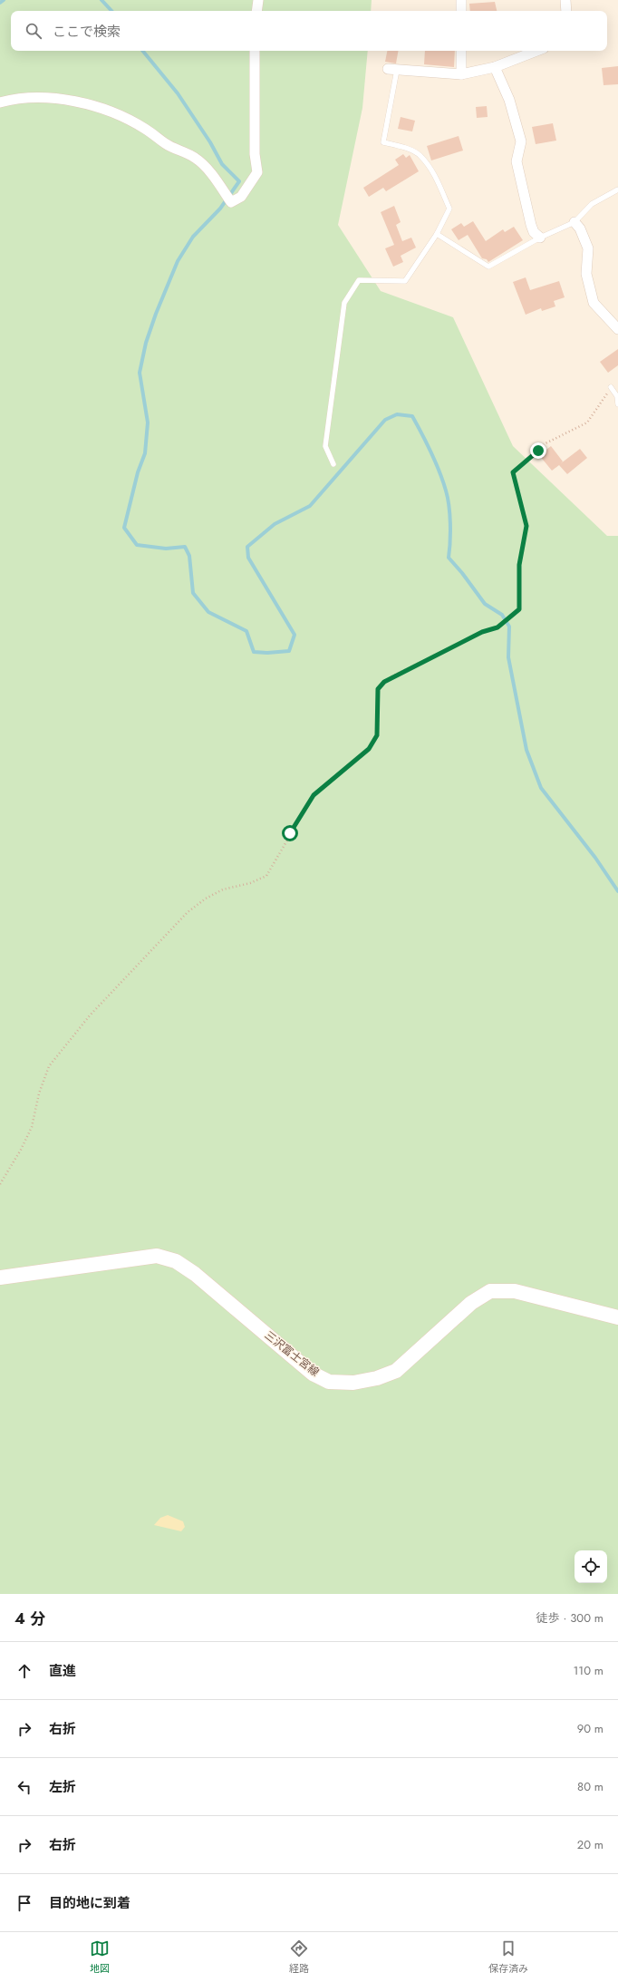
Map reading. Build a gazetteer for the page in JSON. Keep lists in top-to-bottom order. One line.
{"streets":{"main road":["三沢富士宮線"]},"page":{"search":"ここで検索","heading":["4 分","徒歩 · 300 m"],"list":[["直進","110 m"],["右折","90 m"],["左折","80 m"],["右折","20 m"],"目的地に到着"],"nav":["地図","経路","保存済み"]}}
